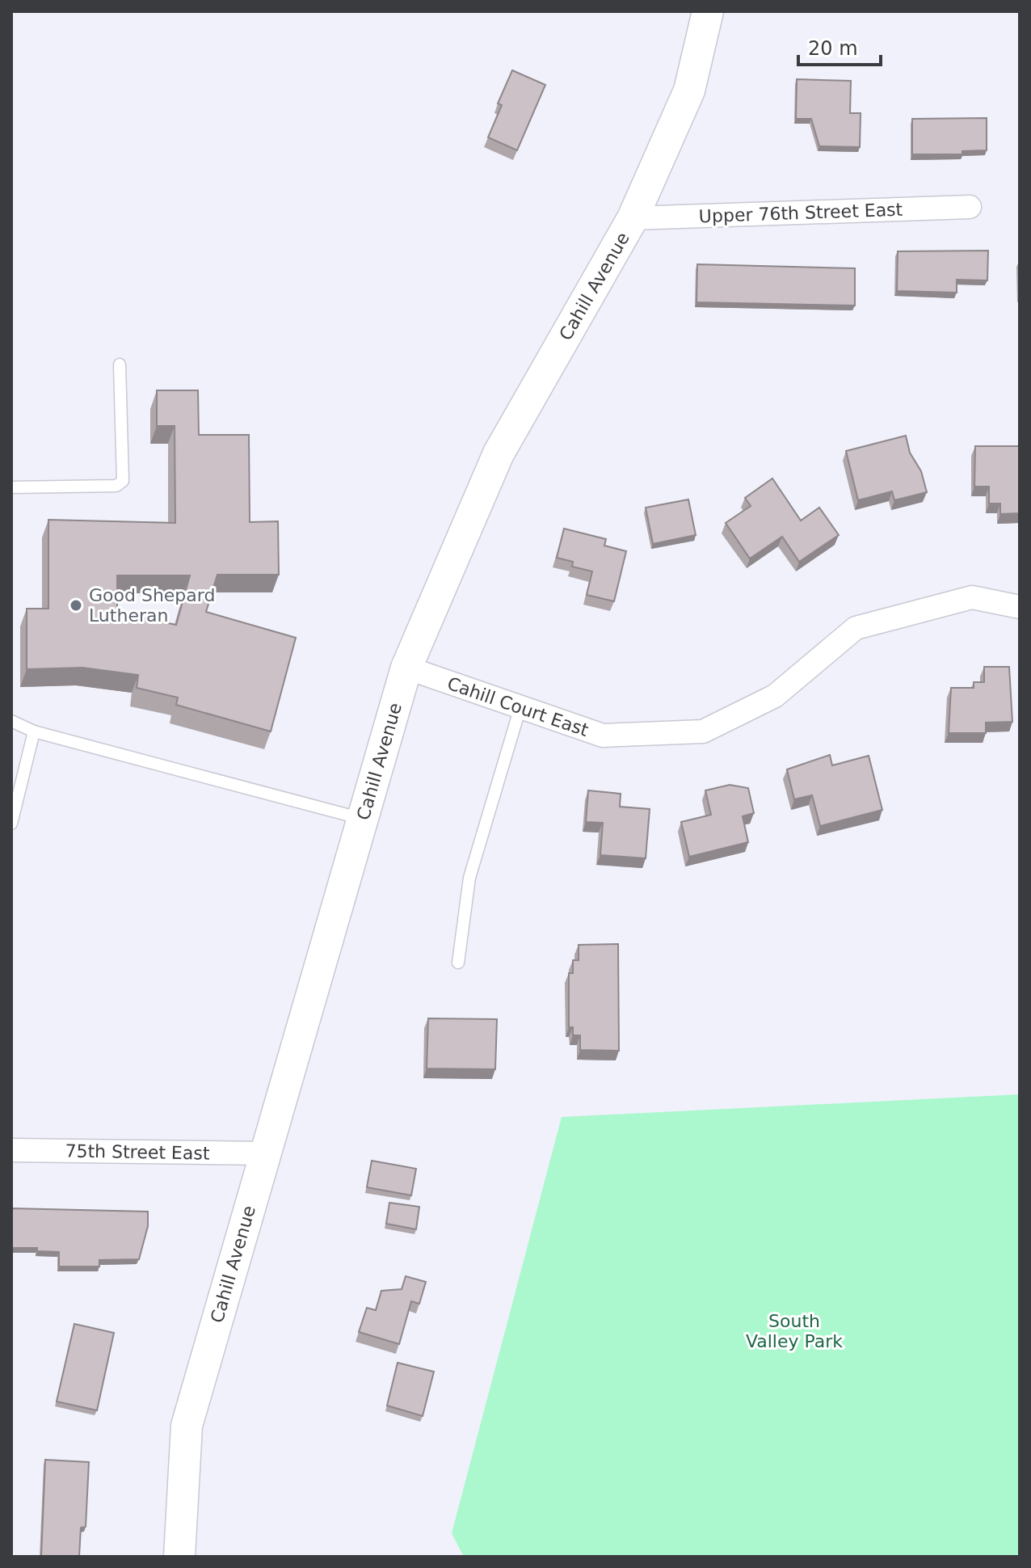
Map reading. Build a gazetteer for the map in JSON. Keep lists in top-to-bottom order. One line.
{"streets":{"street":["Upper 76th Street East","Cahill Avenue","Cahill Court East","75th Street East"]},"crossings":[["Upper 76th Street East","Cahill Avenue"],["Cahill Avenue","Cahill Court East"],["Cahill Avenue","75th Street East"]],"parks":["South Valley Park"],"places":["Good Shepard Lutheran"],"scale_bar":"20 m"}
